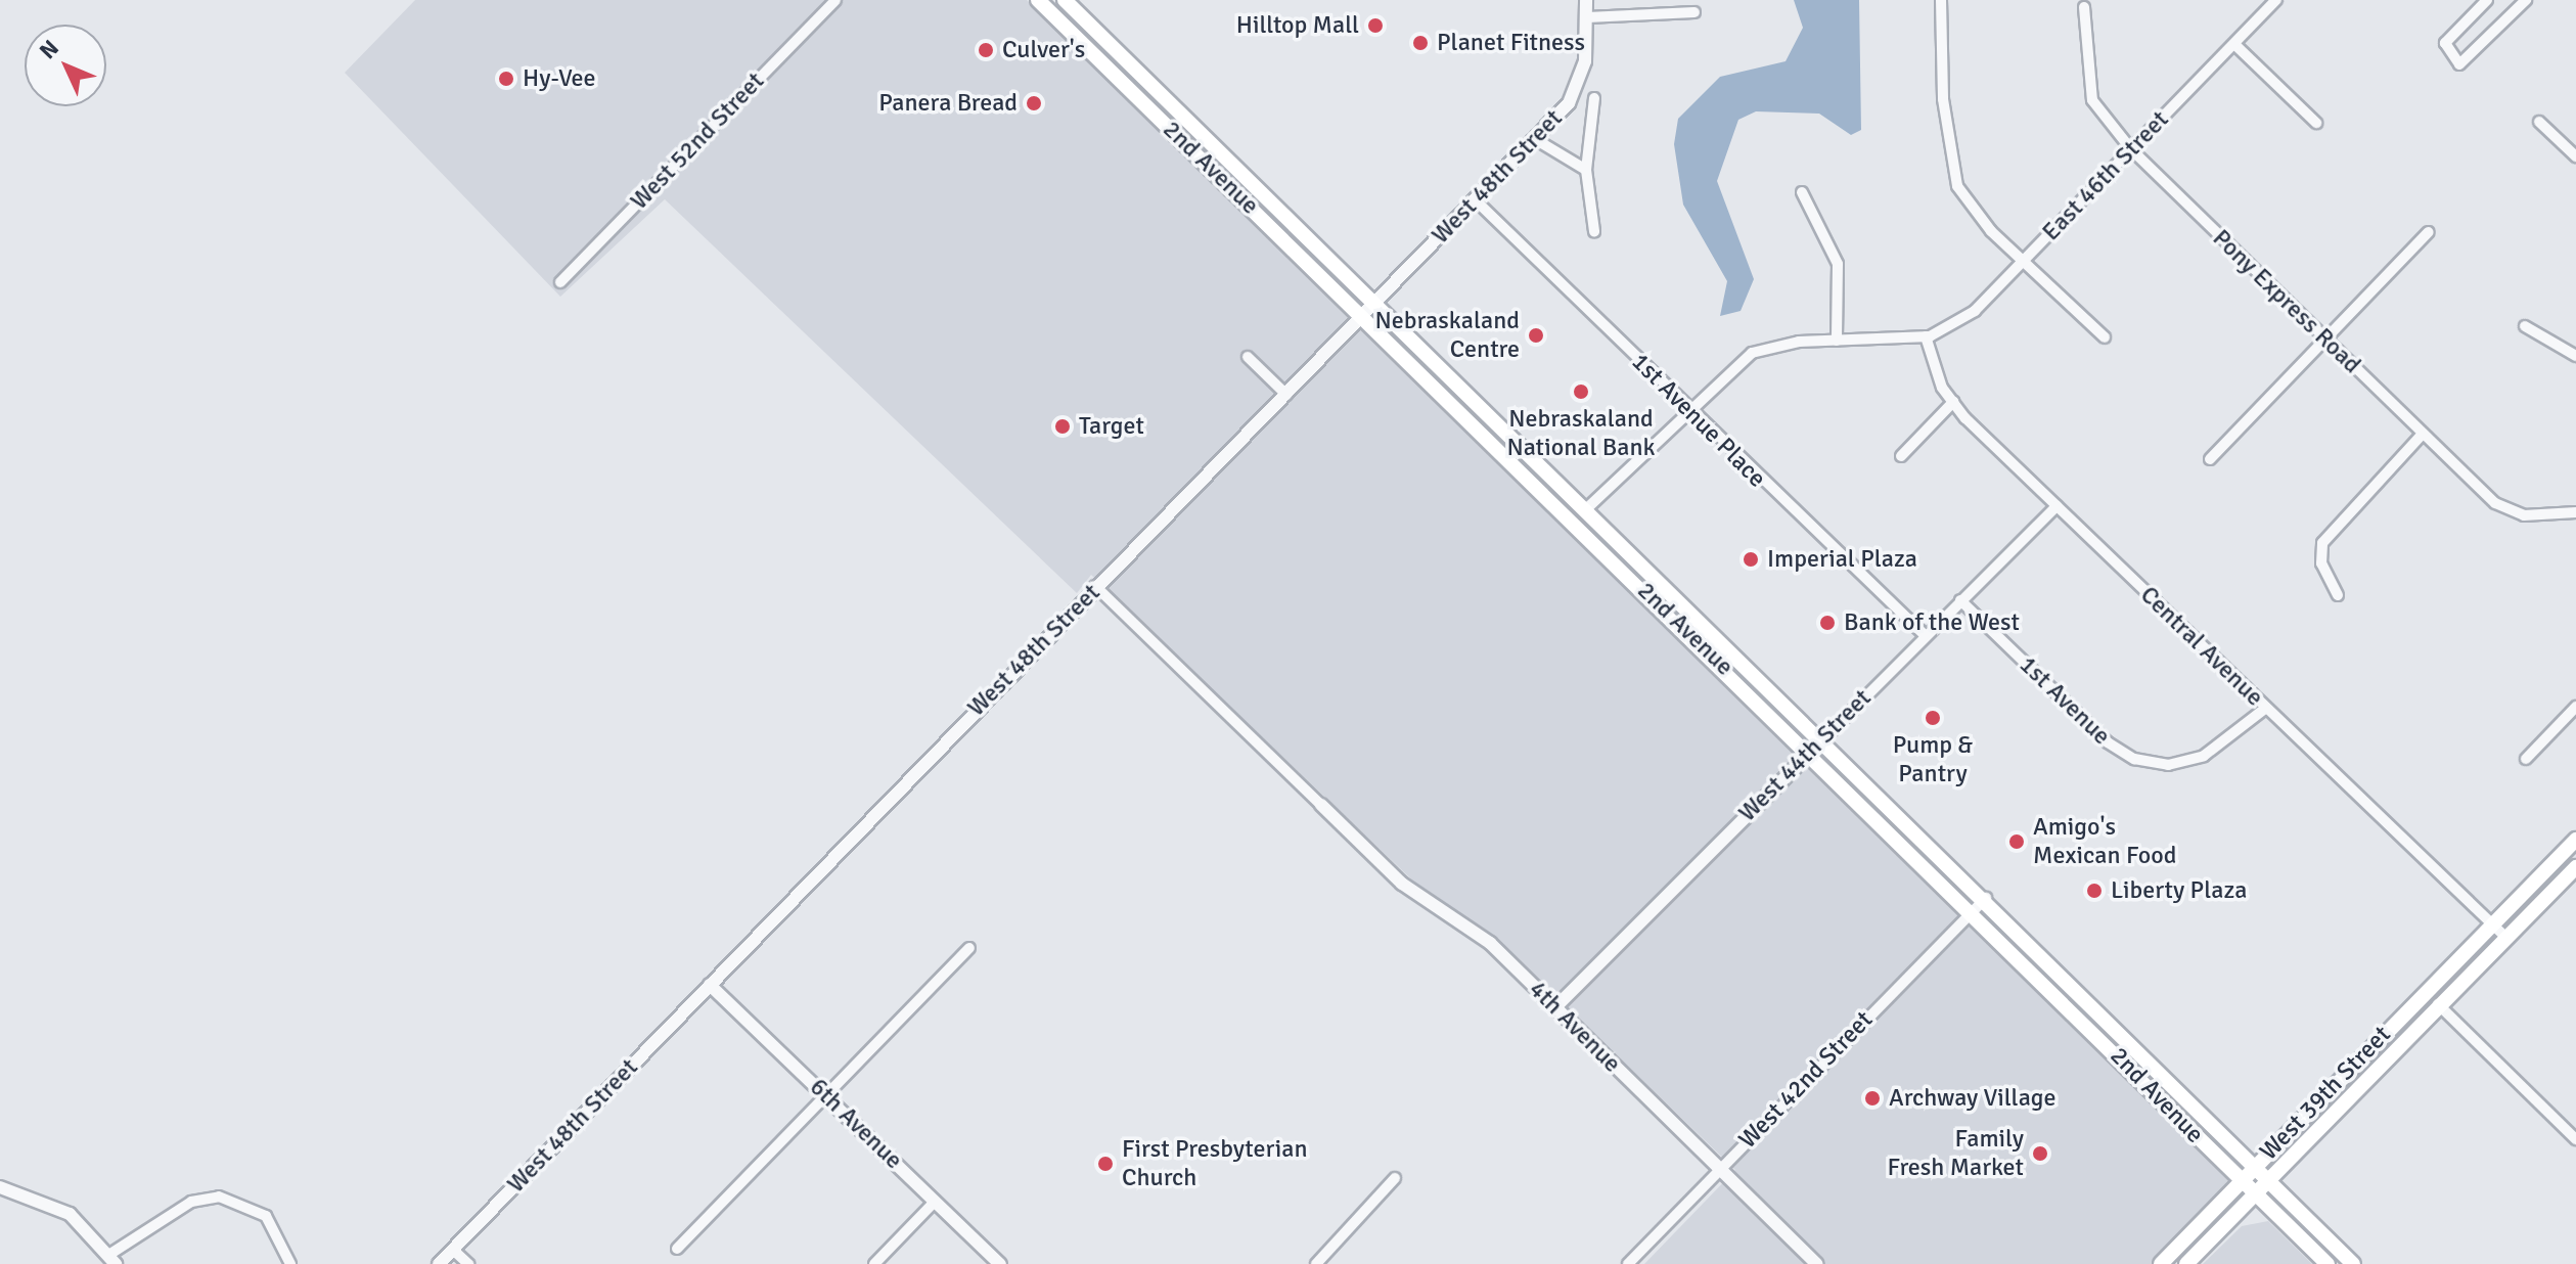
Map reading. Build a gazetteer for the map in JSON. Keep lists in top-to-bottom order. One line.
{"streets":{"main road":["2nd Avenue","West 39th Street"],"street":["West 52nd Street","East 46th Street","West 48th Street","Pony Express Road","1st Avenue Place","Central Avenue","1st Avenue","West 44th Street","4th Avenue","West 42nd Street","6th Avenue"]},"crossings":[["2nd Avenue","West 48th Street"],["2nd Avenue","West 44th Street"],["2nd Avenue","West 42nd Street"],["2nd Avenue","West 39th Street"],["East 46th Street","Pony Express Road"],["East 46th Street","Central Avenue"],["West 48th Street","1st Avenue Place"],["West 48th Street","6th Avenue"],["1st Avenue Place","West 44th Street"],["Central Avenue","1st Avenue"],["Central Avenue","West 44th Street"],["Central Avenue","West 39th Street"],["1st Avenue","West 44th Street"],["West 44th Street","4th Avenue"],["4th Avenue","West 42nd Street"]],"places":["Hilltop Mall","Planet Fitness","Culver's","Hy-Vee","Panera Bread","Nebraskaland Centre","Nebraskaland National Bank","Target","Imperial Plaza","Bank of the West","Pump & Pantry","Amigo's Mexican Food","Liberty Plaza","Archway Village","Family Fresh Market","First Presbyterian Church"],"north":"top left"}
